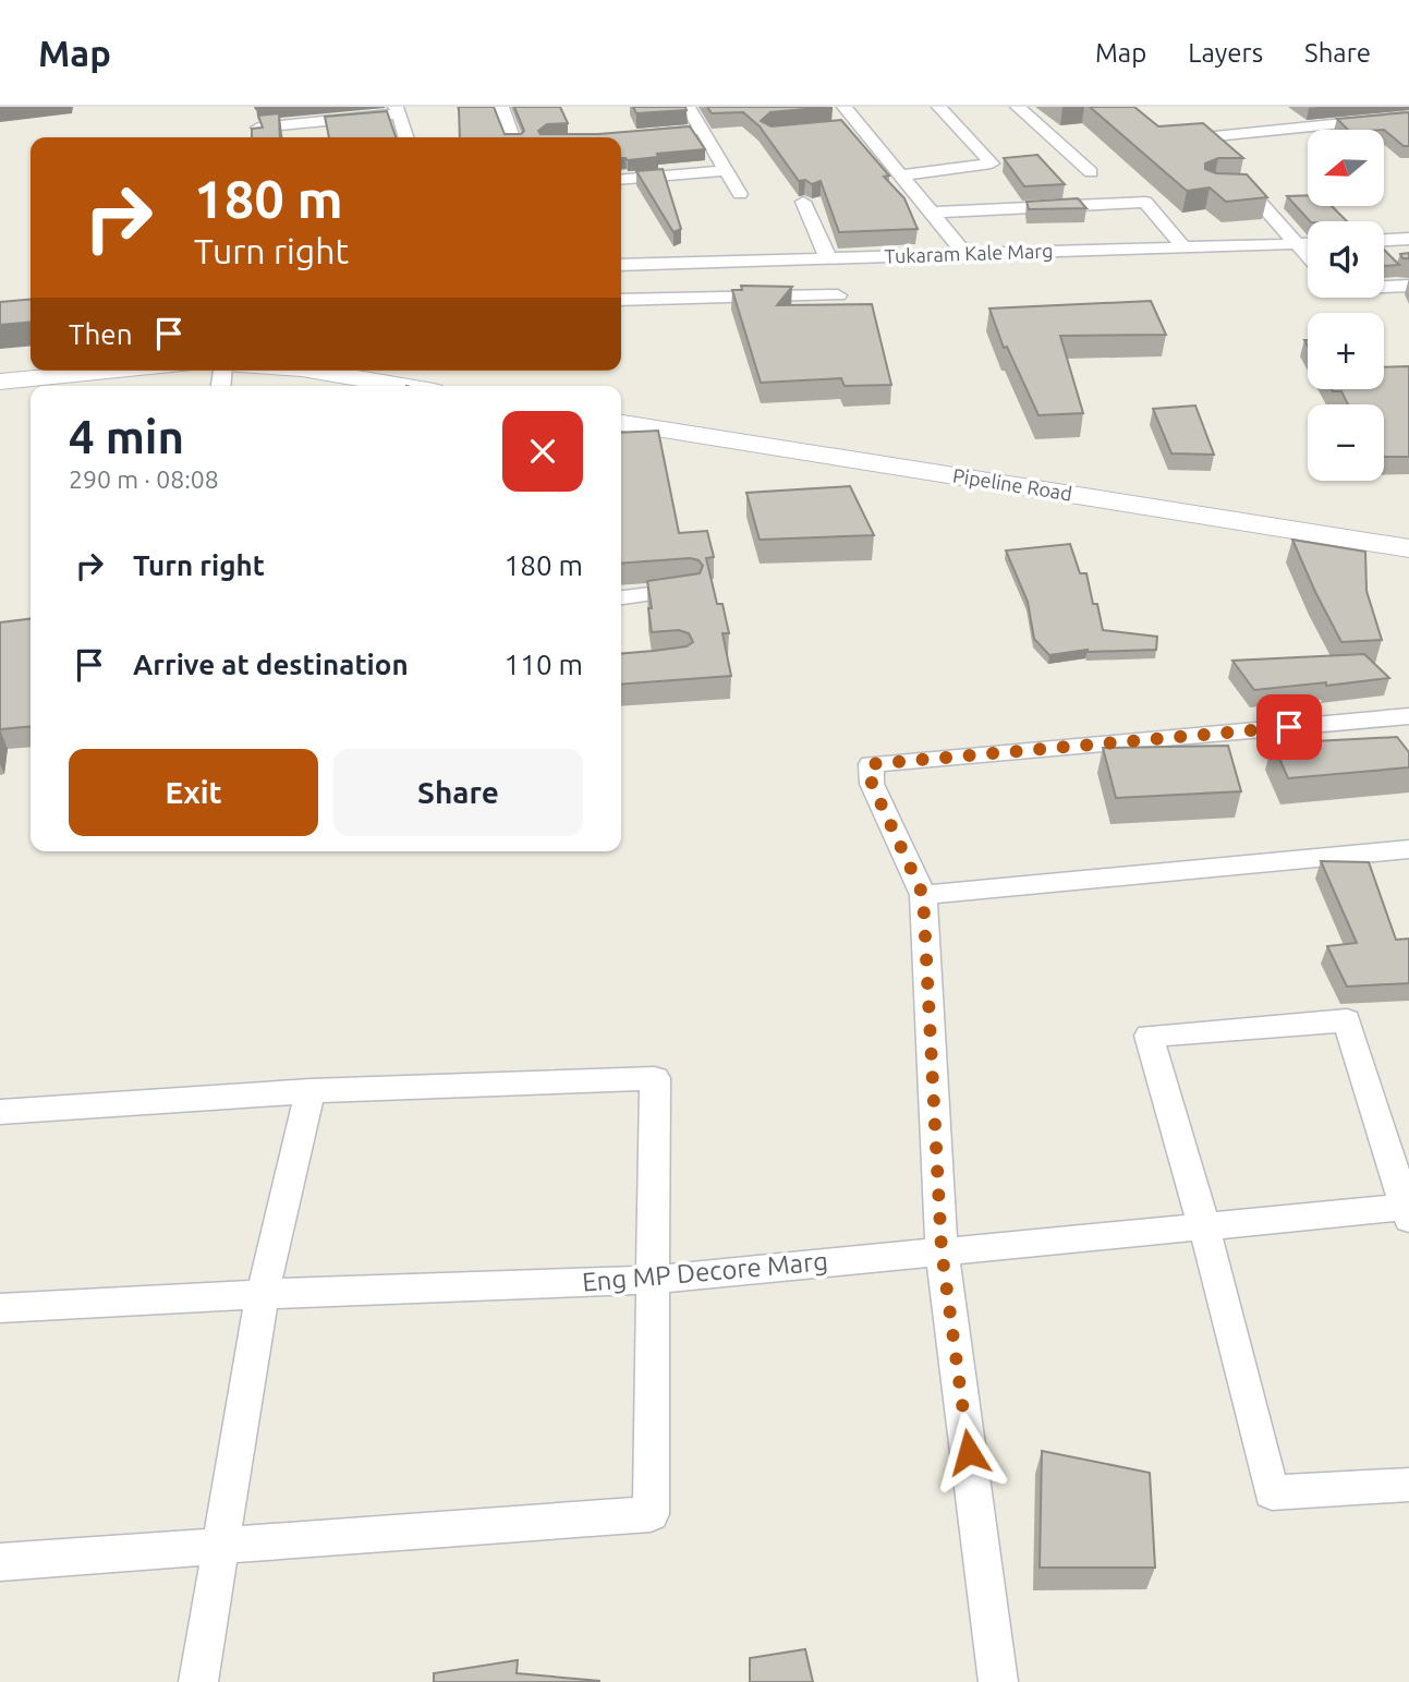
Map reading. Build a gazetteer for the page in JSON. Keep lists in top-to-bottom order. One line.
{"streets":{"street":["Tukaram Kale Marg","Pipeline Road","Eng MP Decore Marg"]},"north":"left","page":{"header":"Map","nav":["Map","Layers","Share"],"map_buttons":["+","−"],"turn":["180 m","Turn right"],"then":"Then","heading":["4 min","290 m · 08:08"],"list":[{"name":"Turn right","value":"180 m"},{"name":"Arrive at destination","value":"110 m"}],"buttons":["Exit","Share"]}}
